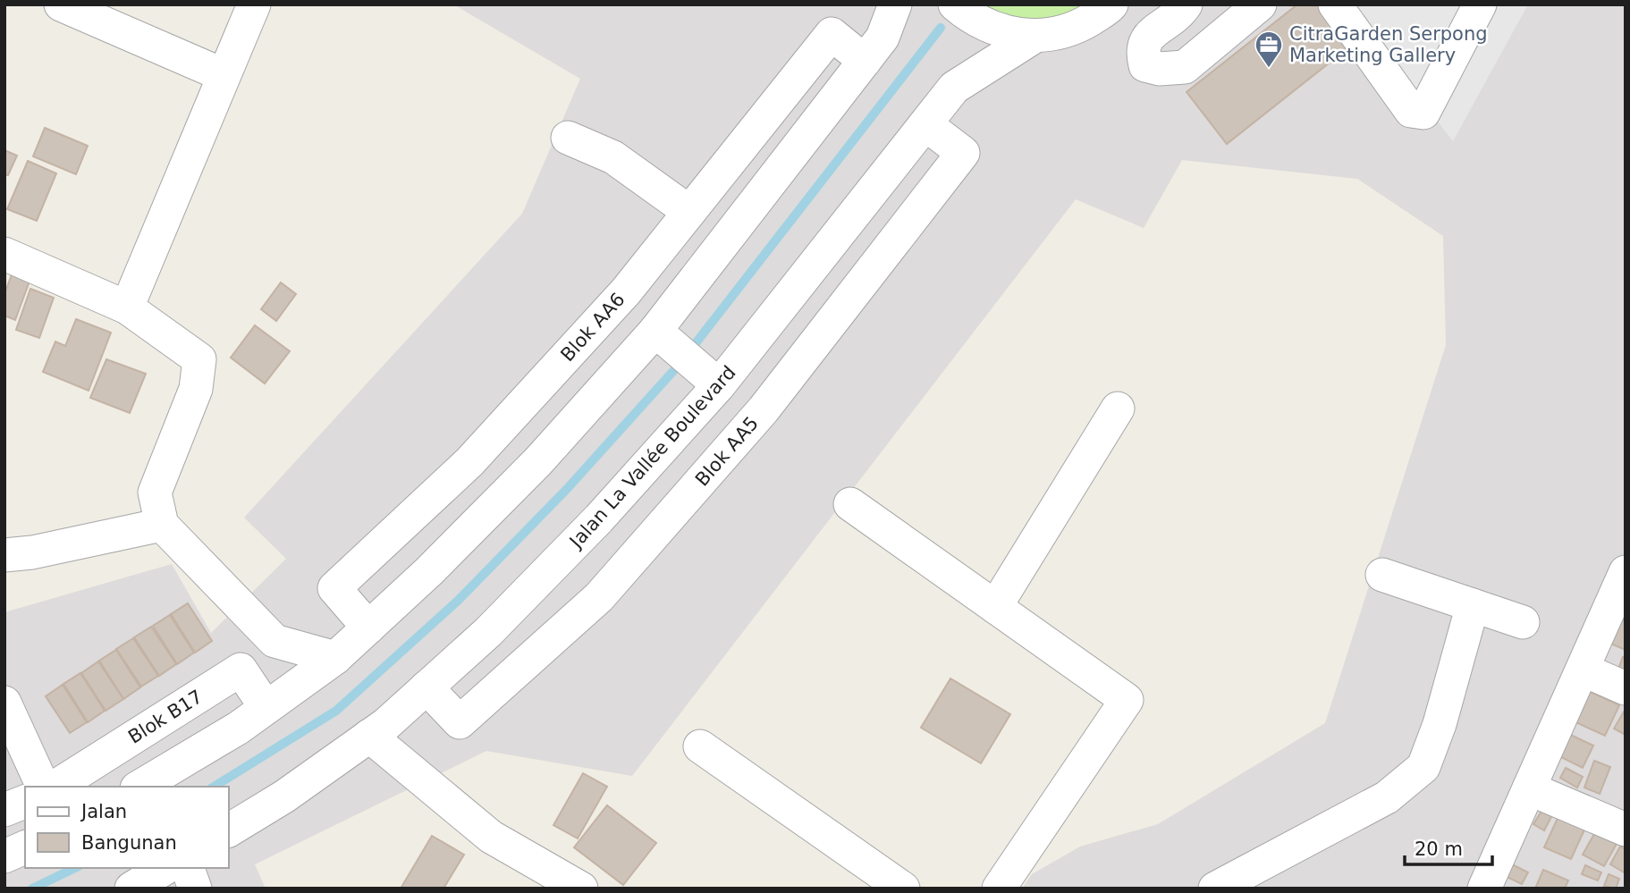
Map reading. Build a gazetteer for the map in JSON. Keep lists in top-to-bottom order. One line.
{"streets":{"street":["Blok AA6","Blok AA5","Jalan La Vallée Boulevard","Blok B17"]},"crossings":[["Blok AA5","Jalan La Vallée Boulevard"]],"places":{"office":["CitraGarden Serpong Marketing Gallery"]},"legend":["Jalan","Bangunan"],"scale_bar":"20 m"}
